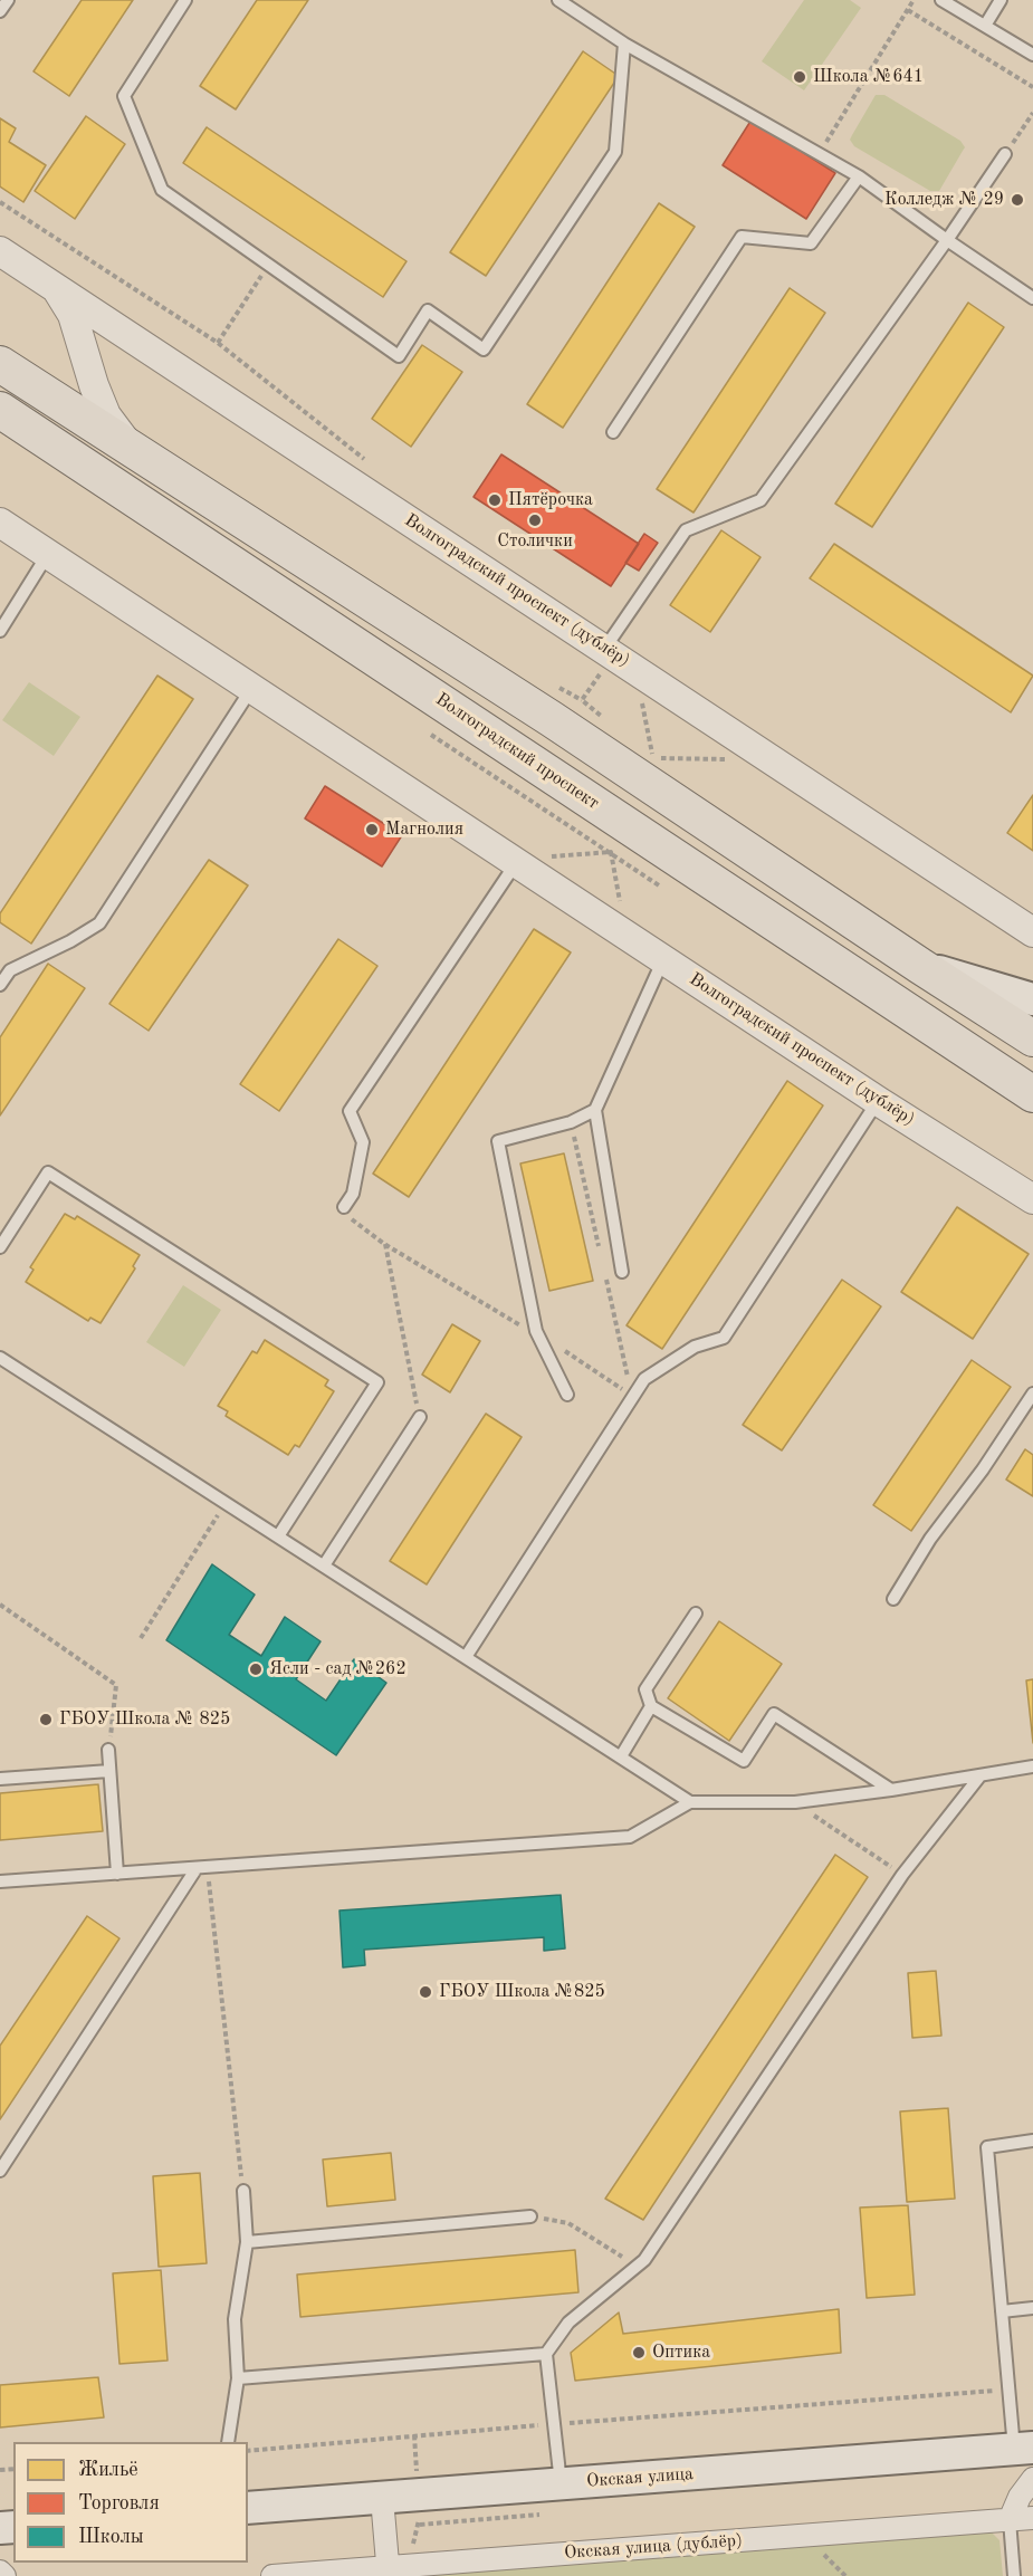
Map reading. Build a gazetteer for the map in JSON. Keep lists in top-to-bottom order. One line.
{"streets":{"main road":["Волгоградский проспект","Окская улица"],"street":["Волгоградский проспект (дублёр)","Окская улица (дублёр)"]},"places":["Школа №641","Колледж № 29","Пятёрочка","Столички","Магнолия","Ясли - сад №262","ГБОУ Школа № 825","ГБОУ Школа №825","Оптика"],"legend":["Жильё","Торговля","Школы"]}
